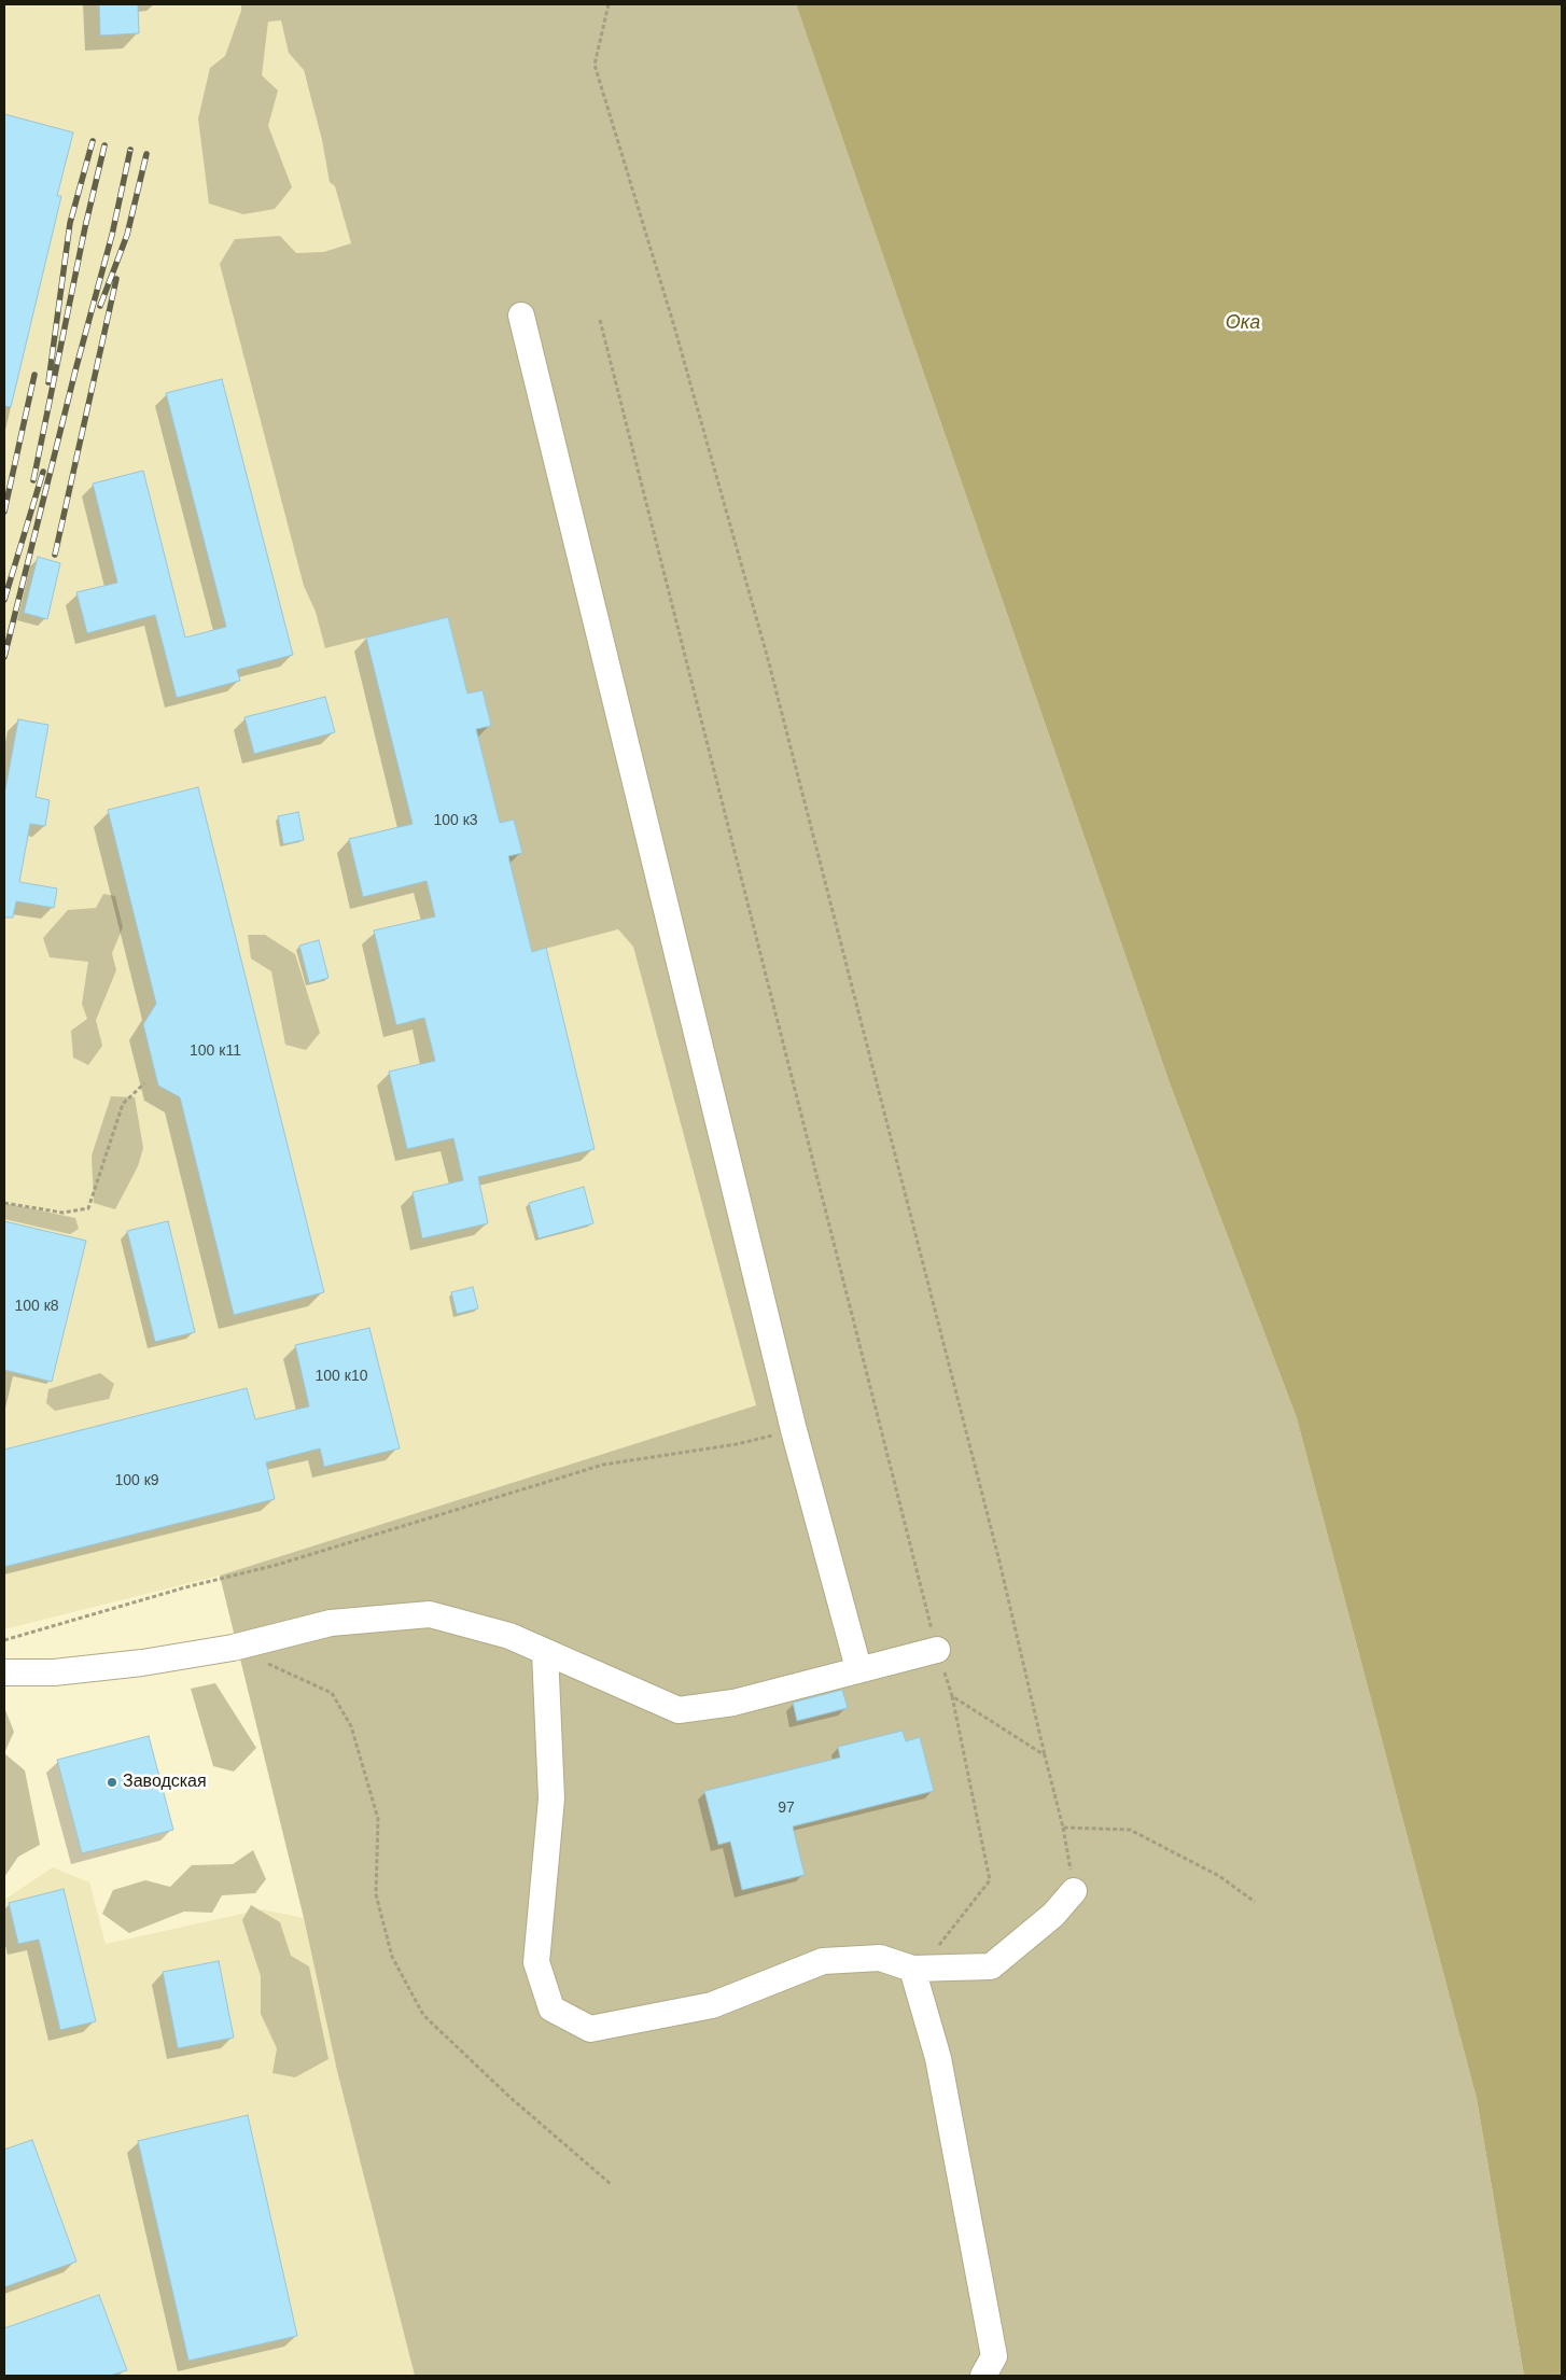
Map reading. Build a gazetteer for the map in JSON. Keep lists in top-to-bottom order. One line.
{"water":["Ока"],"places":["Заводская"],"house_numbers":["100 к3","100 к11","100 к8","100 к10","100 к9","97"]}
